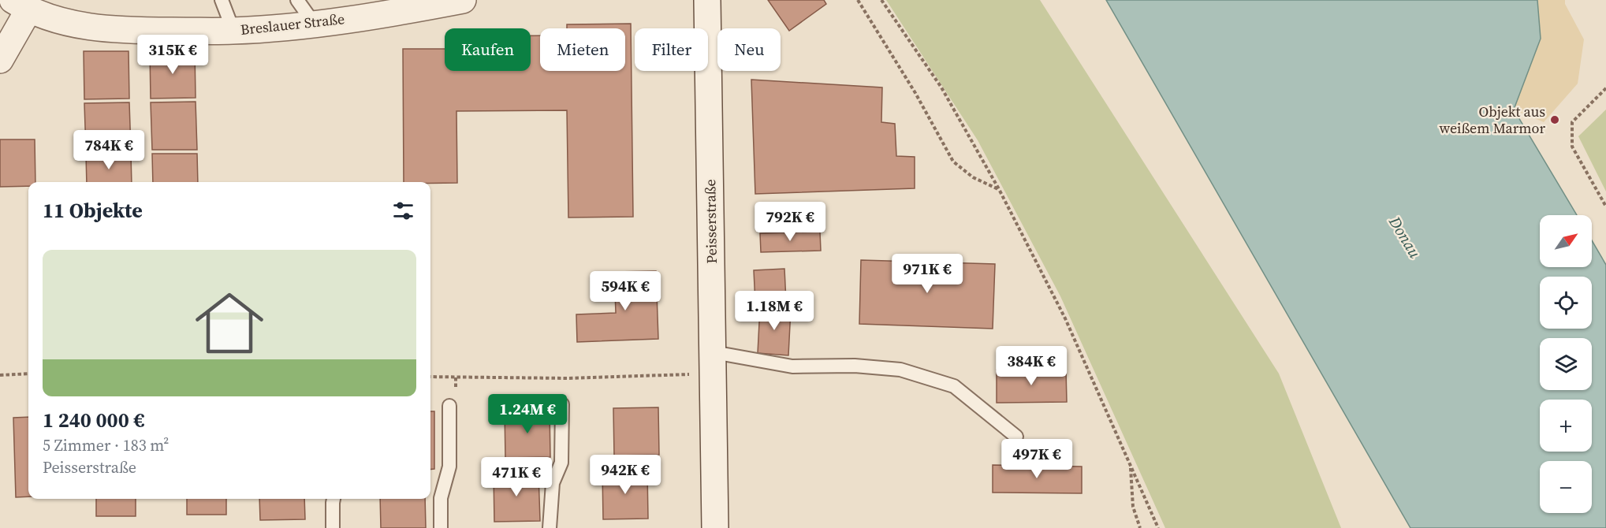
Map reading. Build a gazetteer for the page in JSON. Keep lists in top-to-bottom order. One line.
{"streets":{"street":["Breslauer Straße","Peisserstraße"]},"water":["Donau"],"places":["Objekt aus weißem Marmor"],"north":"top right","page":{"chip":["Kaufen","Mieten","Filter","Neu"],"price":["315K €","784K €","792K €","971K €","594K €","1.18M €","384K €","1.24M €","497K €","942K €","471K €"],"heading":"11 Objekte","map_buttons":["+","−"],"list":[{"name":"1 240 000 €","note":"5 Zimmer · 183 m² · Peisserstraße"}]}}
